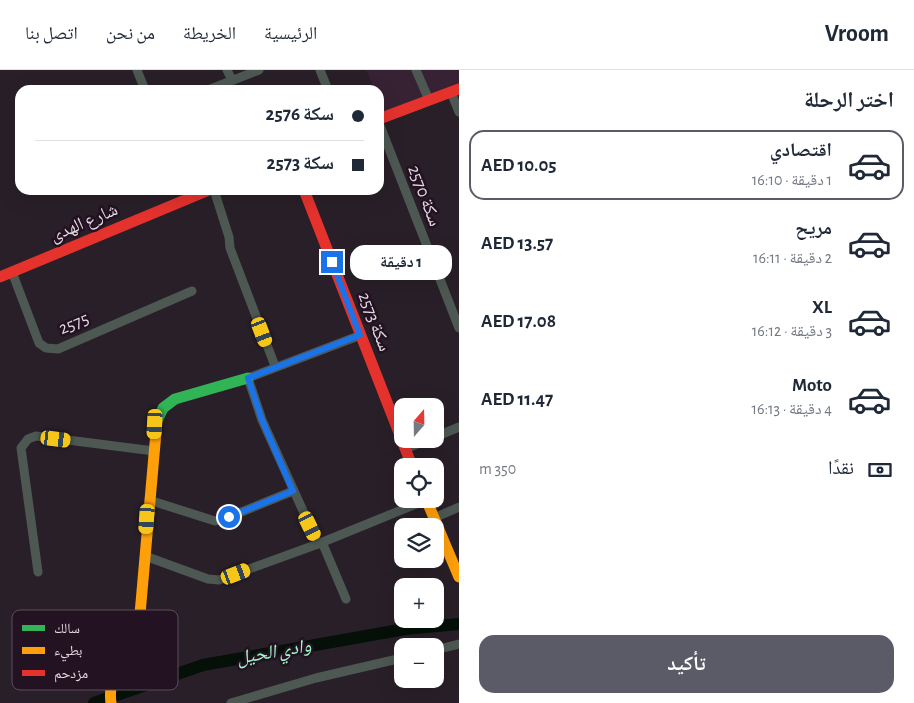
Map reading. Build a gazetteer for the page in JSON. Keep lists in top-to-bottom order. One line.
{"streets":{"street":["سكة 2570","شارع الهدى","سكة 2573","2575"]},"crossings":[["شارع الهدى","2575"]],"water":["وادي الحيل"],"legend":["سالك","بطيء","مزدحم"],"north":"top","page":{"header":"Vroom","nav":["الرئيسية","الخريطة","من نحن","اتصل بنا"],"heading":"اختر الرحلة","banner":["سكة 2576","سكة 2573"],"list":[{"name":"اقتصادي","note":"1 دقيقة · 16:10","value":"AED 10.05"},{"name":"مريح","note":"2 دقيقة · 16:11","value":"AED 13.57"},{"name":"XL","note":"3 دقيقة · 16:12","value":"AED 17.08"},{"name":"Moto","note":"4 دقيقة · 16:13","value":"AED 11.47"}],"bubble":"1 دقيقة","map_buttons":["+","−"],"pay":["نقدًا","350 m"],"buttons":"تأكيد"}}
